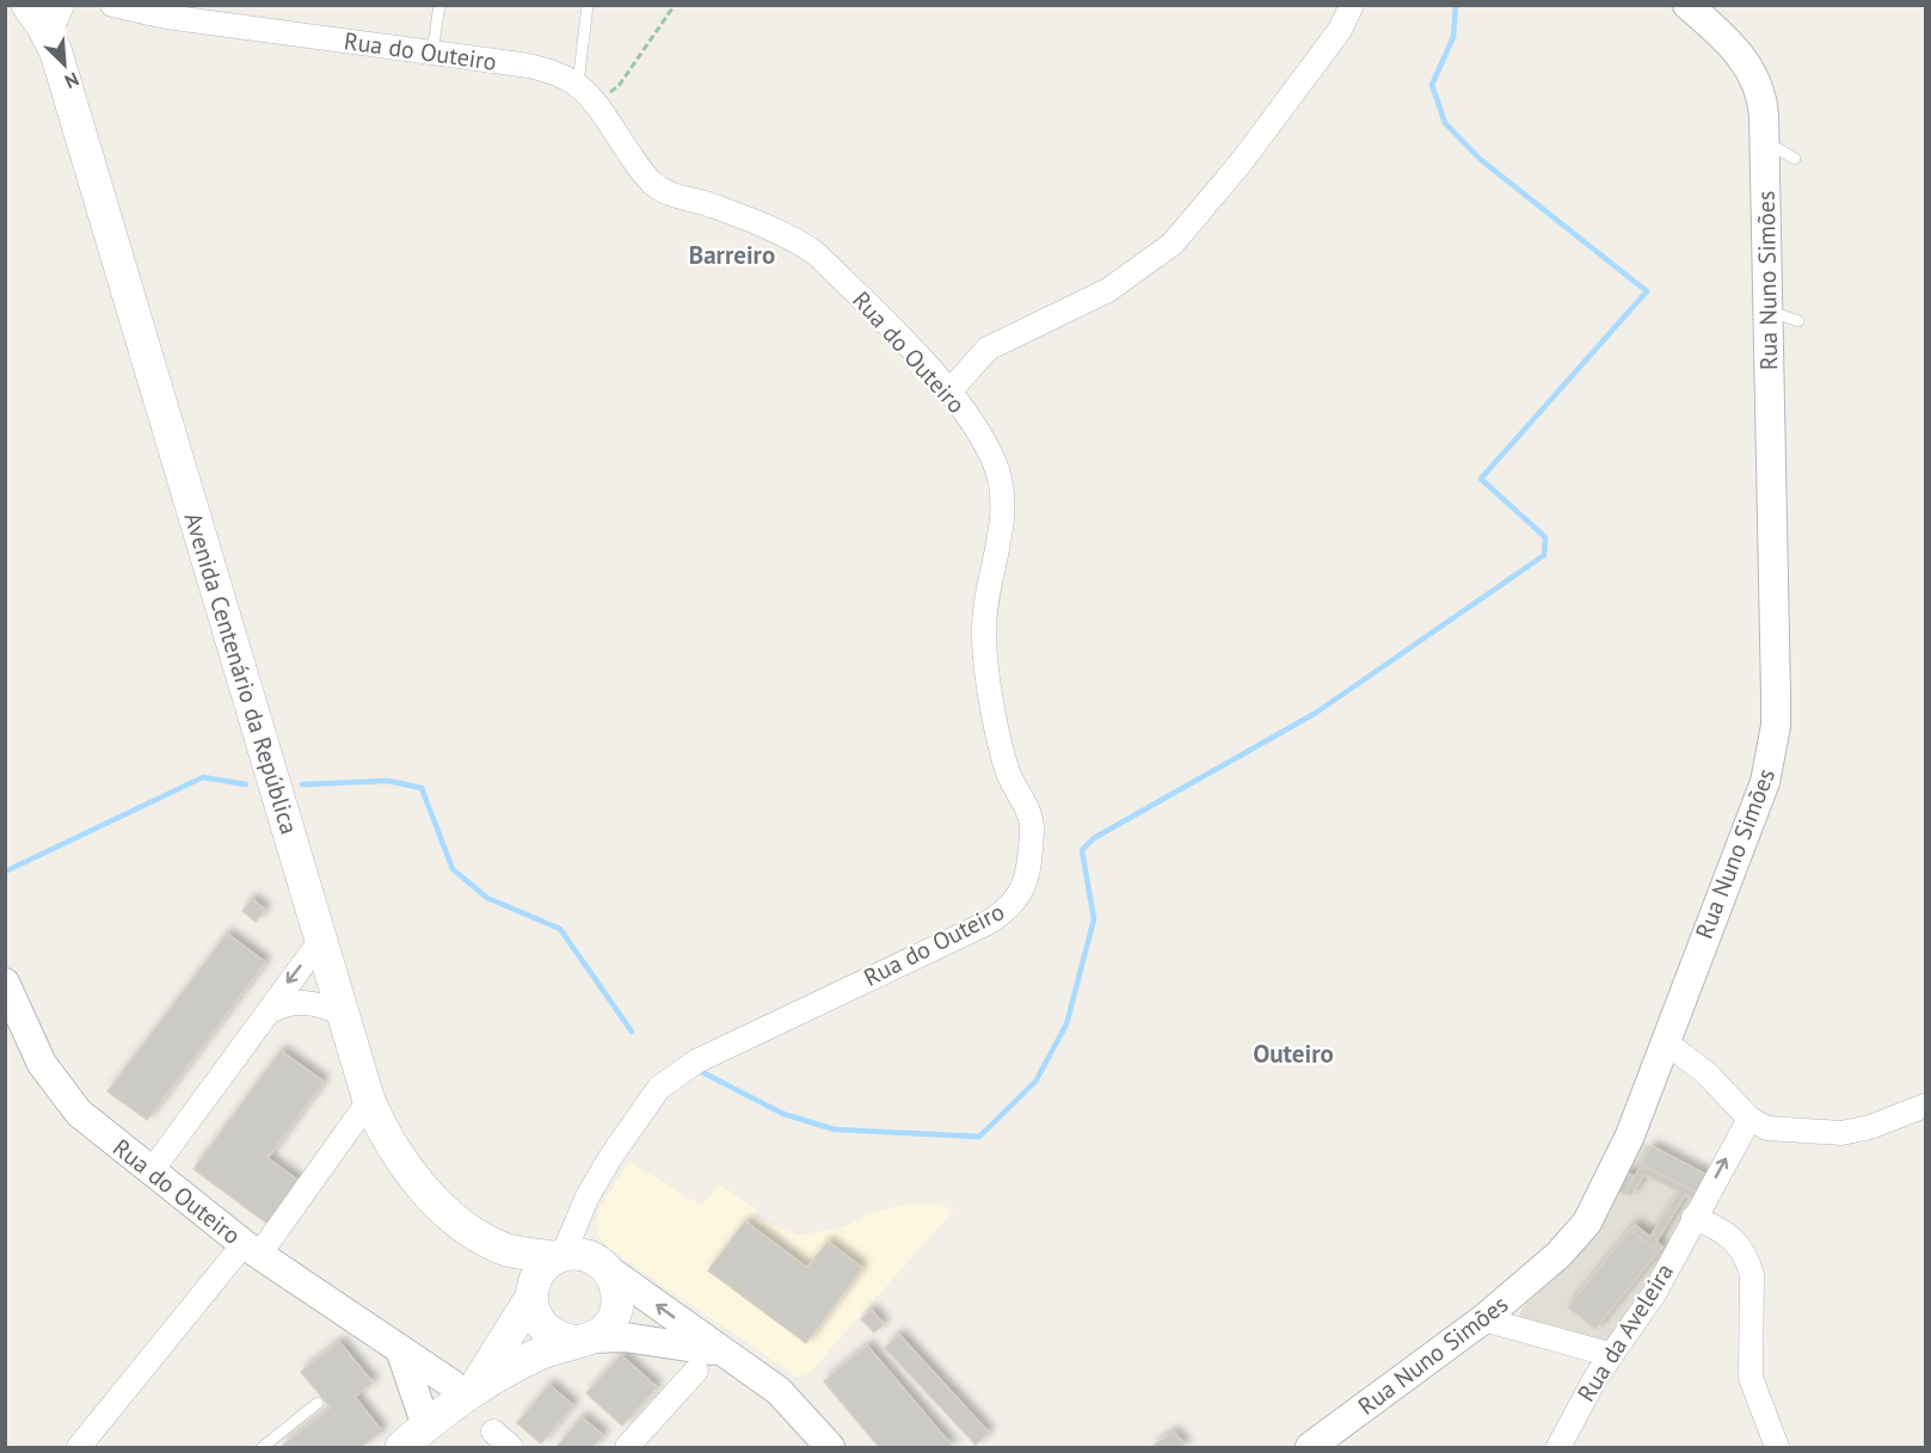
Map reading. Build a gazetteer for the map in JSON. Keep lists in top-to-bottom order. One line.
{"streets":{"main road":["Avenida Centenário da República"],"street":["Rua do Outeiro","Rua Nuno Simões","Rua da Aveleira"]},"crossings":[["Rua do Outeiro","Avenida Centenário da República"]],"districts":["Barreiro","Outeiro"],"north":"bottom right"}
